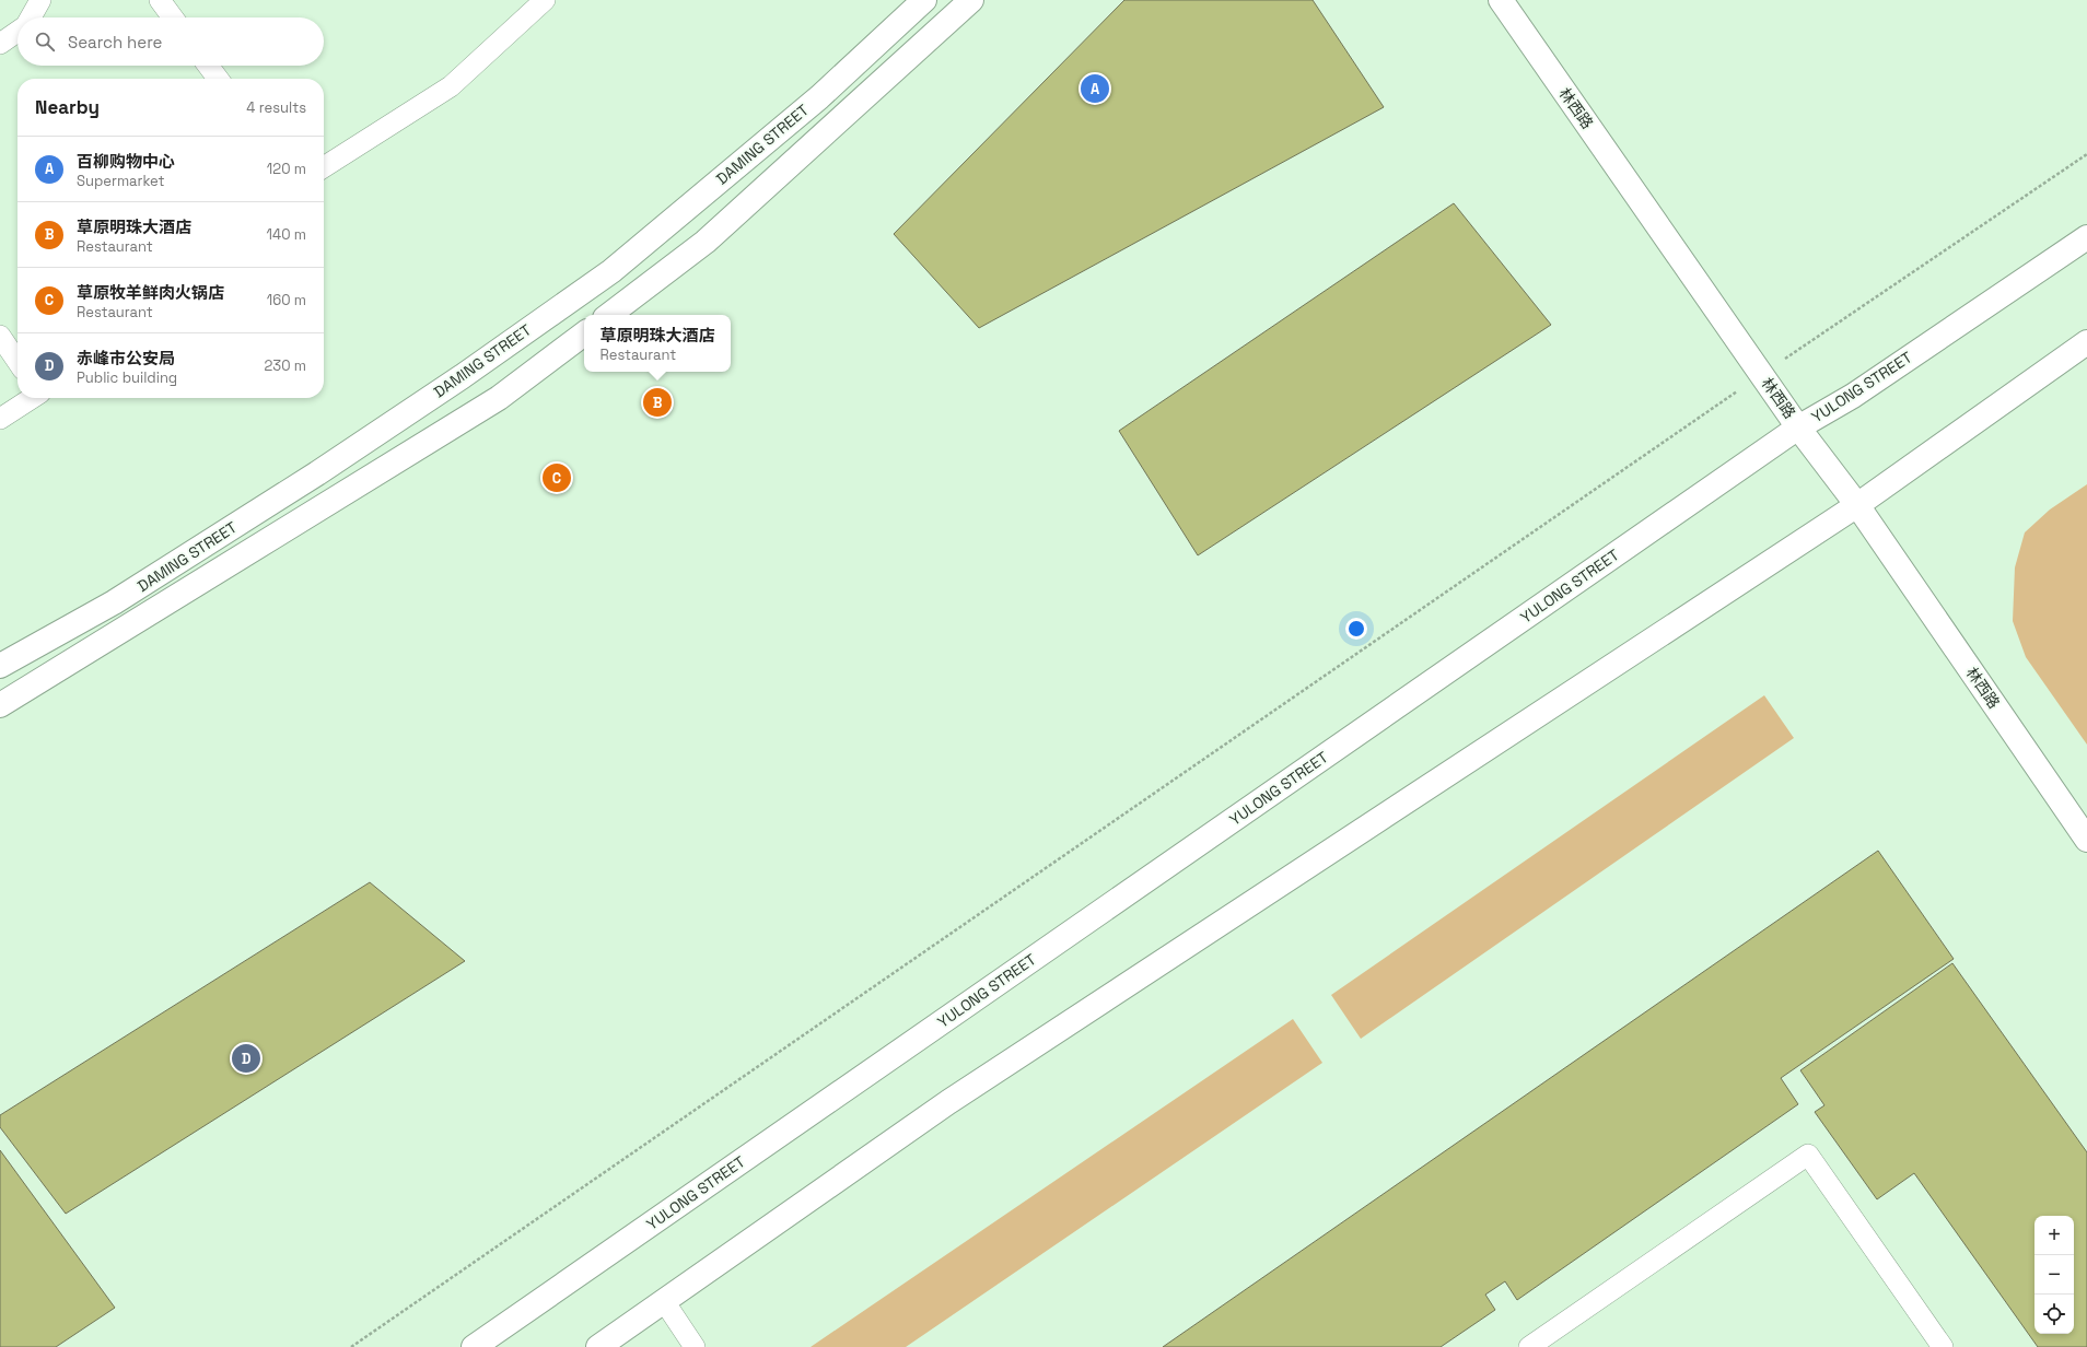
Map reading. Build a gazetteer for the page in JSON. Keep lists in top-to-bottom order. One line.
{"streets":{"main road":["林西路","DAMING STREET","YULONG STREET"]},"crossings":[["林西路","YULONG STREET"]],"page":{"search":"Search here","pins":["A","B","C","D"],"heading":["Nearby","4 results"],"list":[{"mark":"A","name":"百柳购物中心","note":"Supermarket","value":"120 m"},{"mark":"B","name":"草原明珠大酒店","note":"Restaurant","value":"140 m"},{"mark":"C","name":"草原牧羊鲜肉火锅店","note":"Restaurant","value":"160 m"},{"mark":"D","name":"赤峰市公安局","note":"Public building","value":"230 m"}],"popup":["草原明珠大酒店","Restaurant"],"map_buttons":["+","−"]}}
